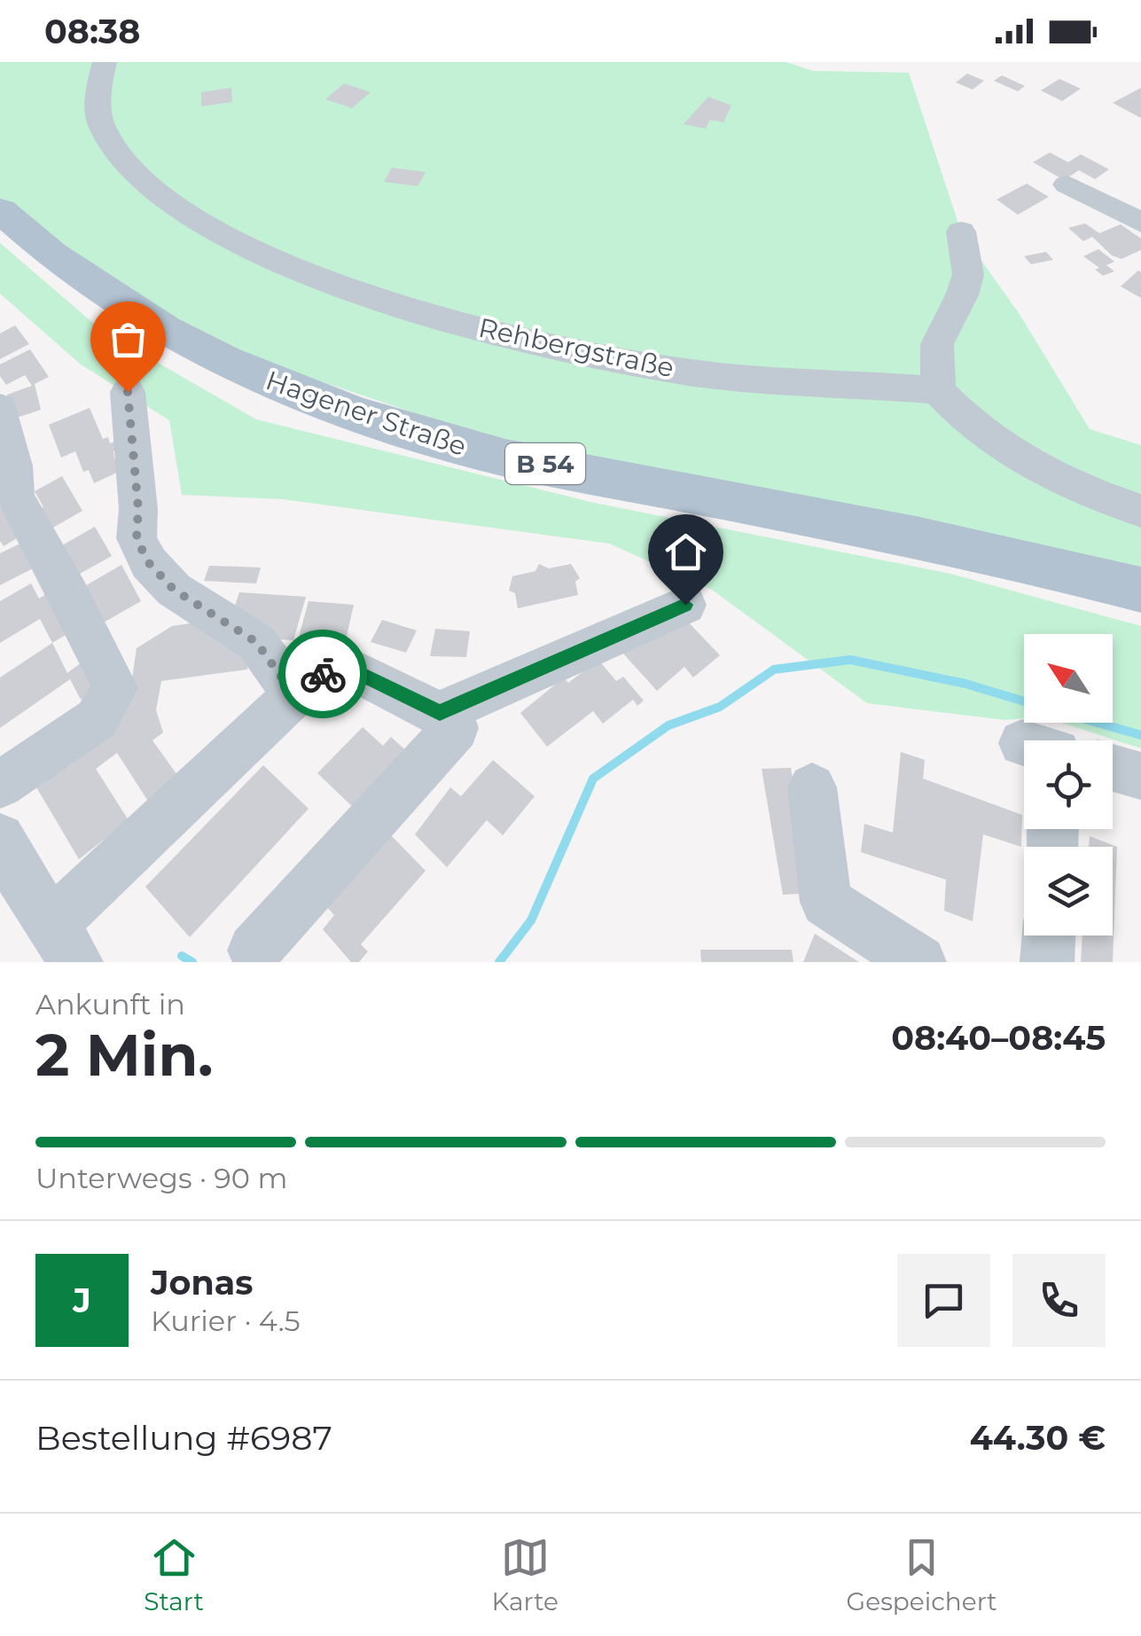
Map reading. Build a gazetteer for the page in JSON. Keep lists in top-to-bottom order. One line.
{"streets":{"main road":["Hagener Straße","B 54"],"street":["Rehbergstraße"]},"north":"top left","page":{"status":"08:38","heading":["2 Min.","Ankunft in","08:40–08:45"],"panel":["Jonas","Kurier · 4.5","Bestellung #6987","44.30 €"],"bar":"Unterwegs · 90 m","round":"J","tabs":["Start","Karte","Gespeichert"]}}
